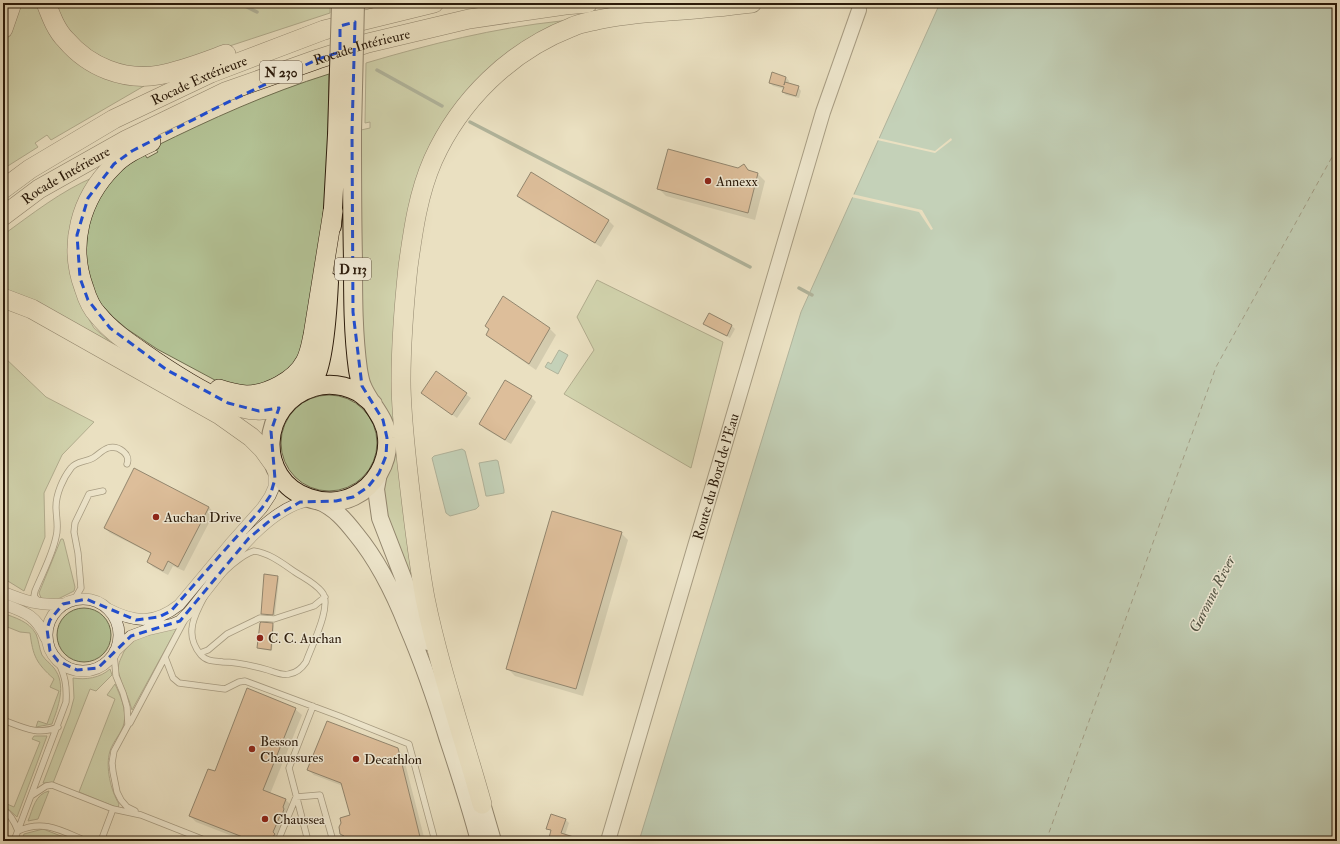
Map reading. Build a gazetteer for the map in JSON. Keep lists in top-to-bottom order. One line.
{"streets":{"highway":["Rocade Intérieure","N 230","Rocade Extérieure"],"main road":["D 113"],"street":["Route du Bord de l'Eau"]},"water":["Garonne River"],"places":["Annexx","Auchan Drive","C. C. Auchan","Besson Chaussures","Decathlon","Chaussea"]}
